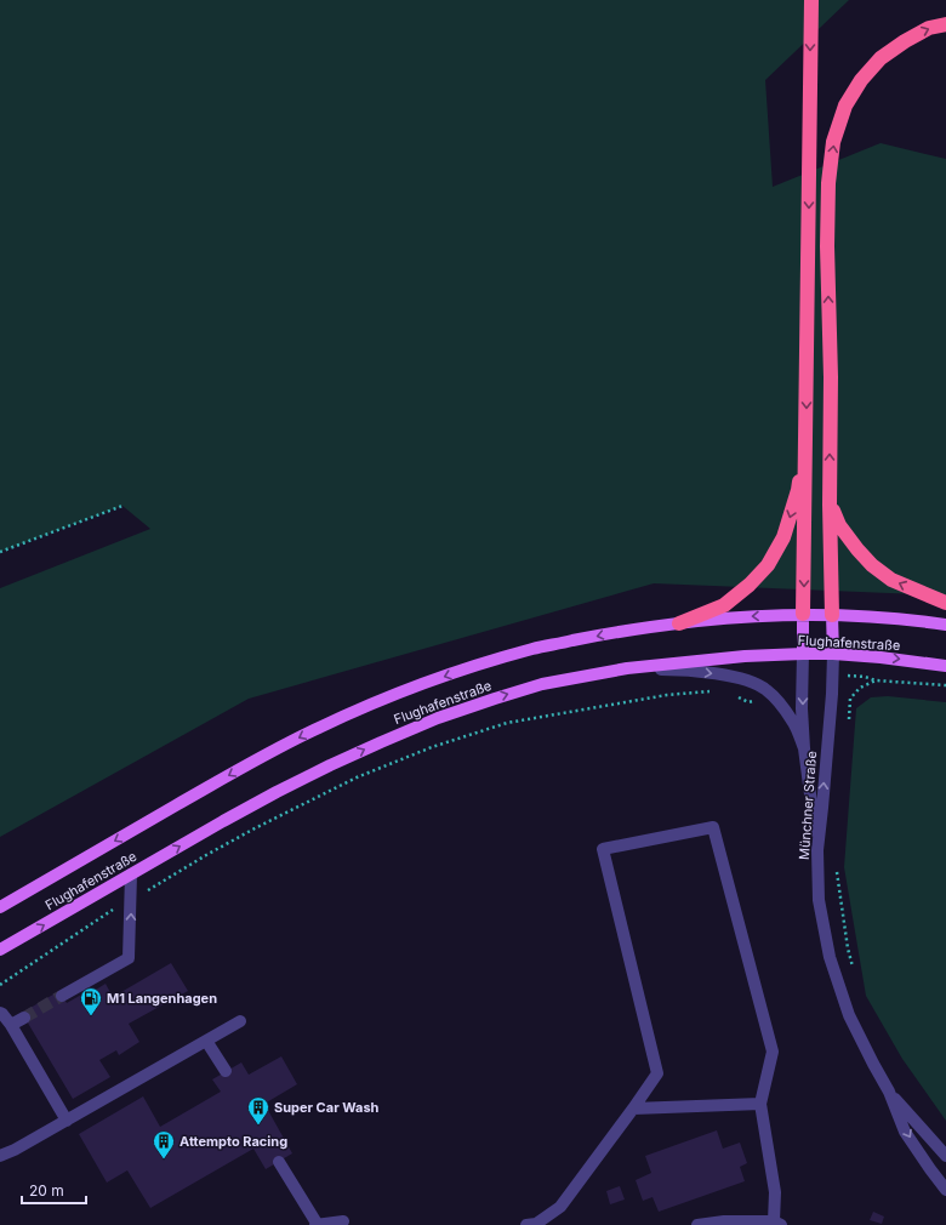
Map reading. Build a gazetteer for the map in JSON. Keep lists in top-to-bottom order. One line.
{"streets":{"main road":["Flughafenstraße"],"street":["Münchner Straße"]},"crossings":[["Flughafenstraße","Münchner Straße"]],"places":{"fuel station":["M1 Langenhagen"],"building":["Super Car Wash","Attempto Racing"]},"scale_bar":"20 m"}
